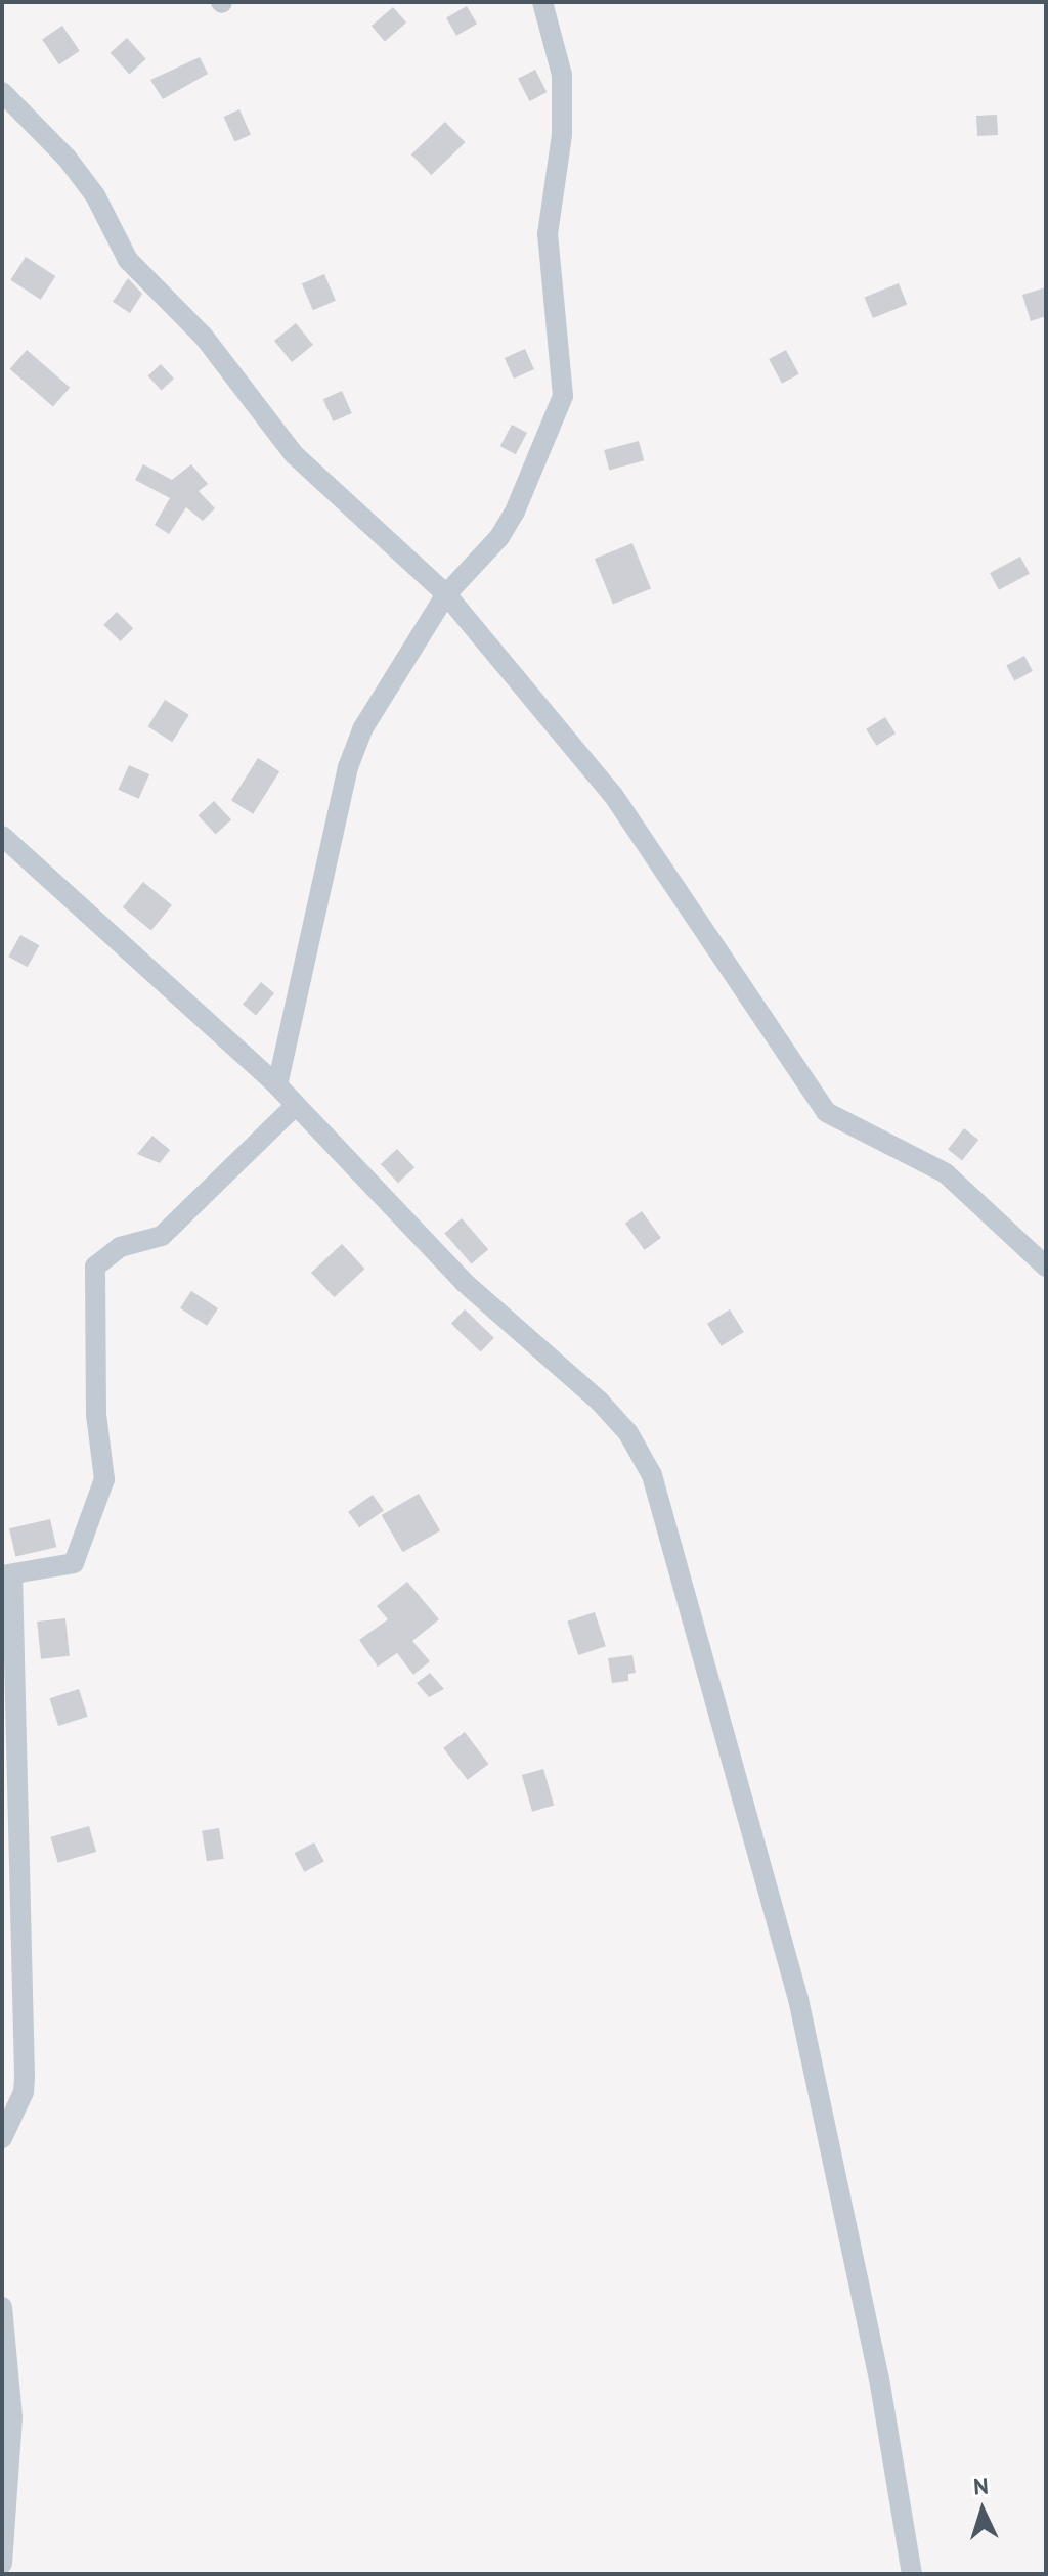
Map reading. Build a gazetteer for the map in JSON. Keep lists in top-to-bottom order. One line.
{"north":"top"}
